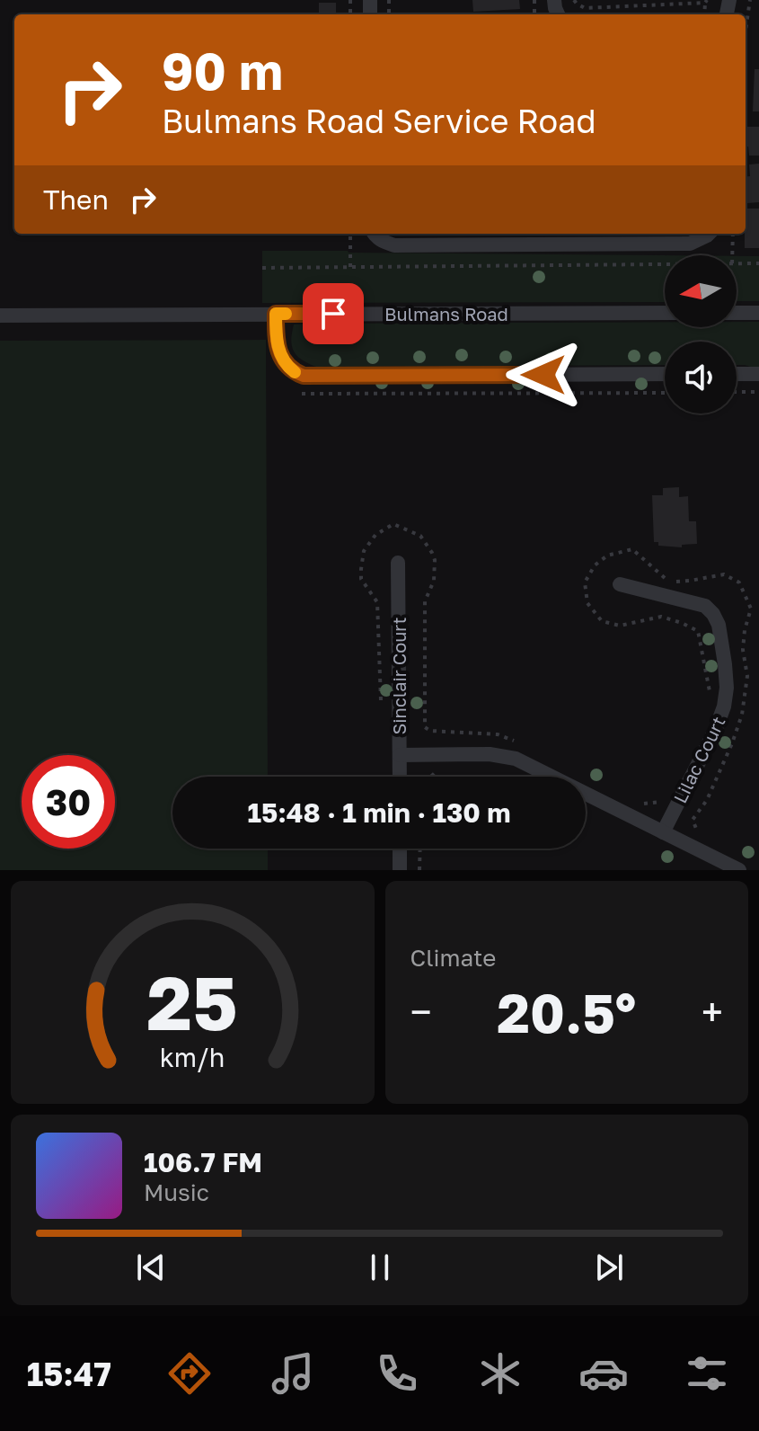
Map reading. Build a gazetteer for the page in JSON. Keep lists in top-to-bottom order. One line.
{"streets":{"street":["Bulmans Road","Sinclair Court","Lilac Court"]},"north":"left","page":{"turn":["90 m","Bulmans Road Service Road"],"then":"Then","limit":"30","trip":"15:48 · 1 min · 130 m","tile":"Climate","heat":["−","20.5°","+"],"song":["106.7 FM","Music"],"tabs":"15:47","gauge":["25","km/h"]}}
